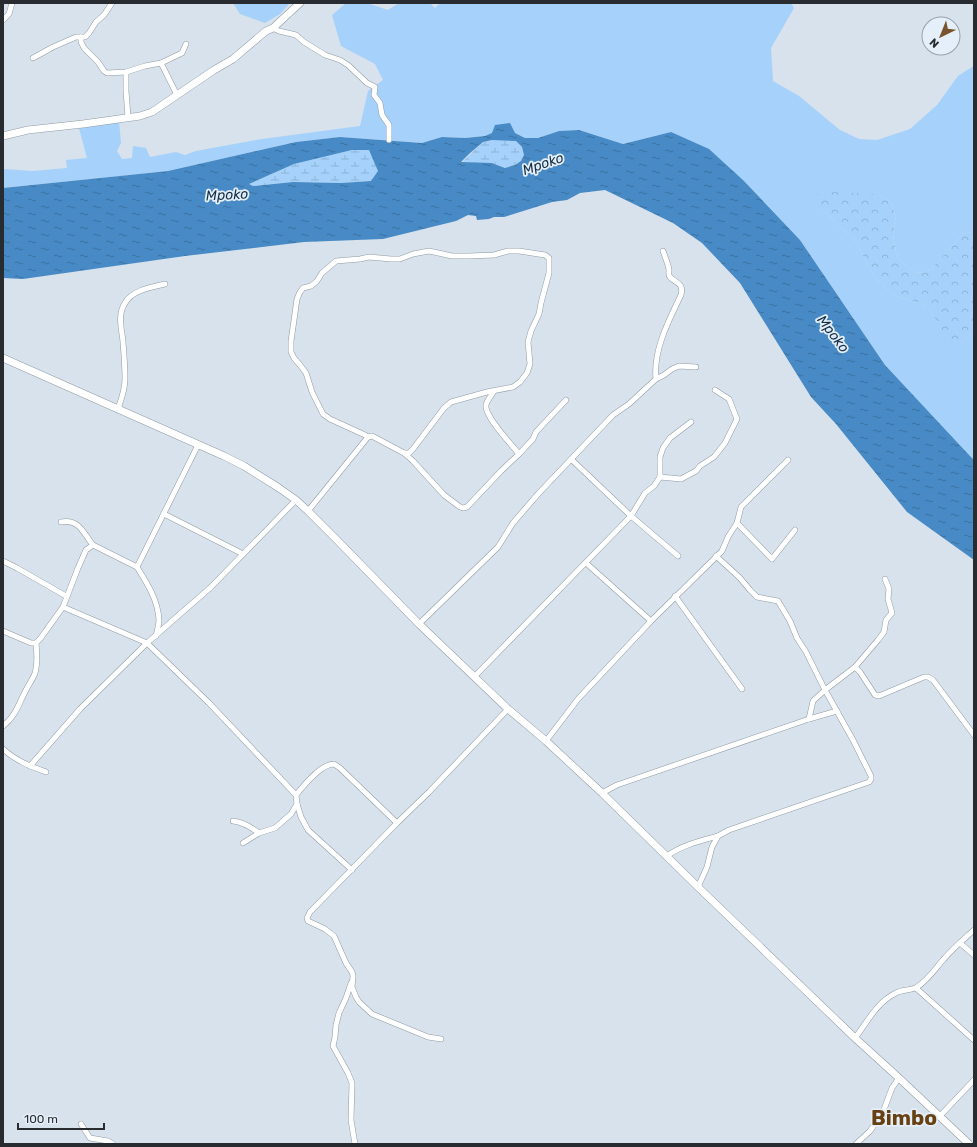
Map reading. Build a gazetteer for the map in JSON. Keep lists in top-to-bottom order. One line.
{"districts":["Bimbo"],"water":["Mpoko"],"scale_bar":"100 m","north":"bottom left"}
